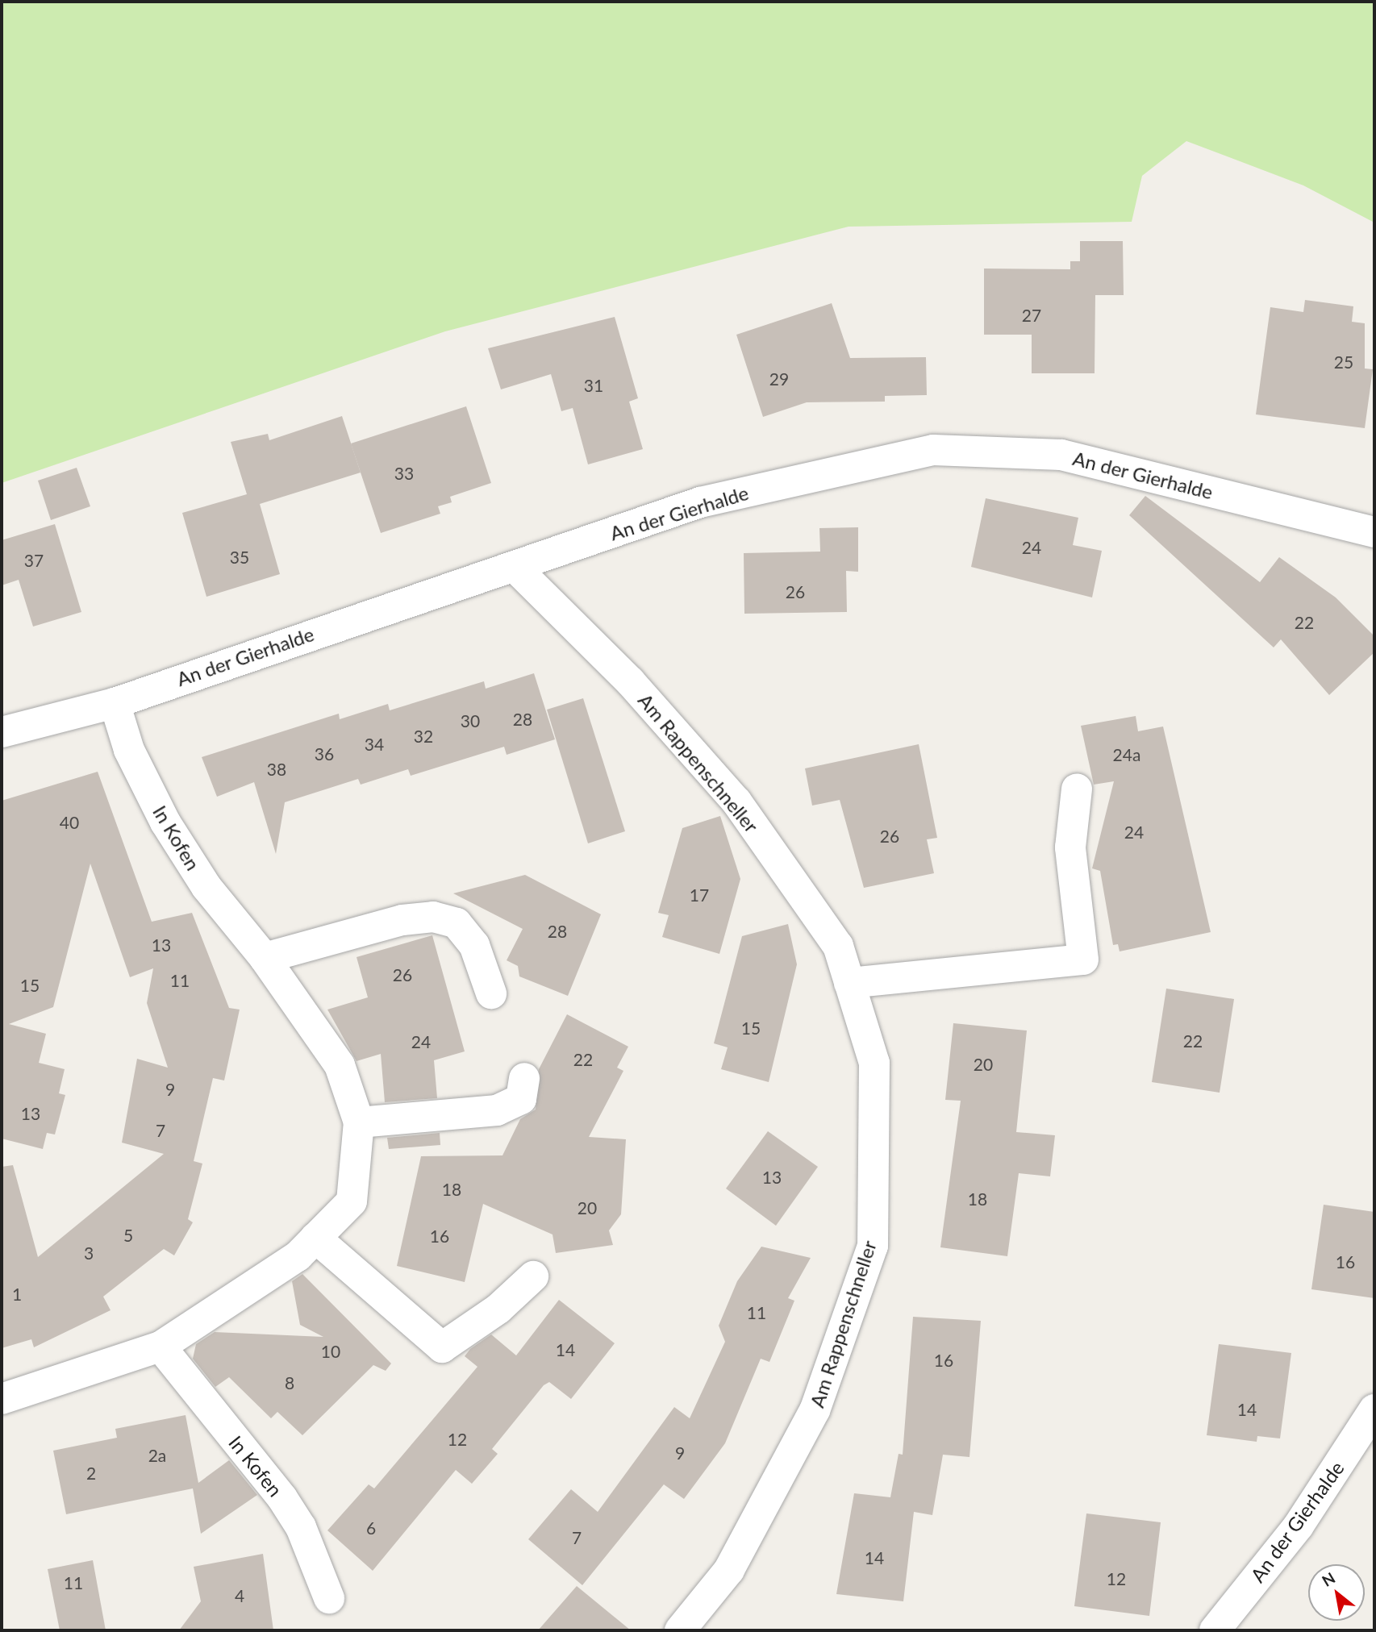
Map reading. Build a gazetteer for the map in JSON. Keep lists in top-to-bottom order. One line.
{"streets":{"street":["An der Gierhalde","Am Rappenschneller","In Kofen"]},"crossings":[["An der Gierhalde","Am Rappenschneller"],["An der Gierhalde","In Kofen"]],"house_numbers":["27","25","29","31","33","24","35","37","26","22","28","30","32","34","36","24a","38","40","24","26","17","28","13","26","11","15","15","22","24","22","20","9","13","7","13","18","18","20","5","16","3","16","1","11","14","10","16","8","14","12","9","2a","2","6","7","14","12","11","4"],"north":"top left"}
